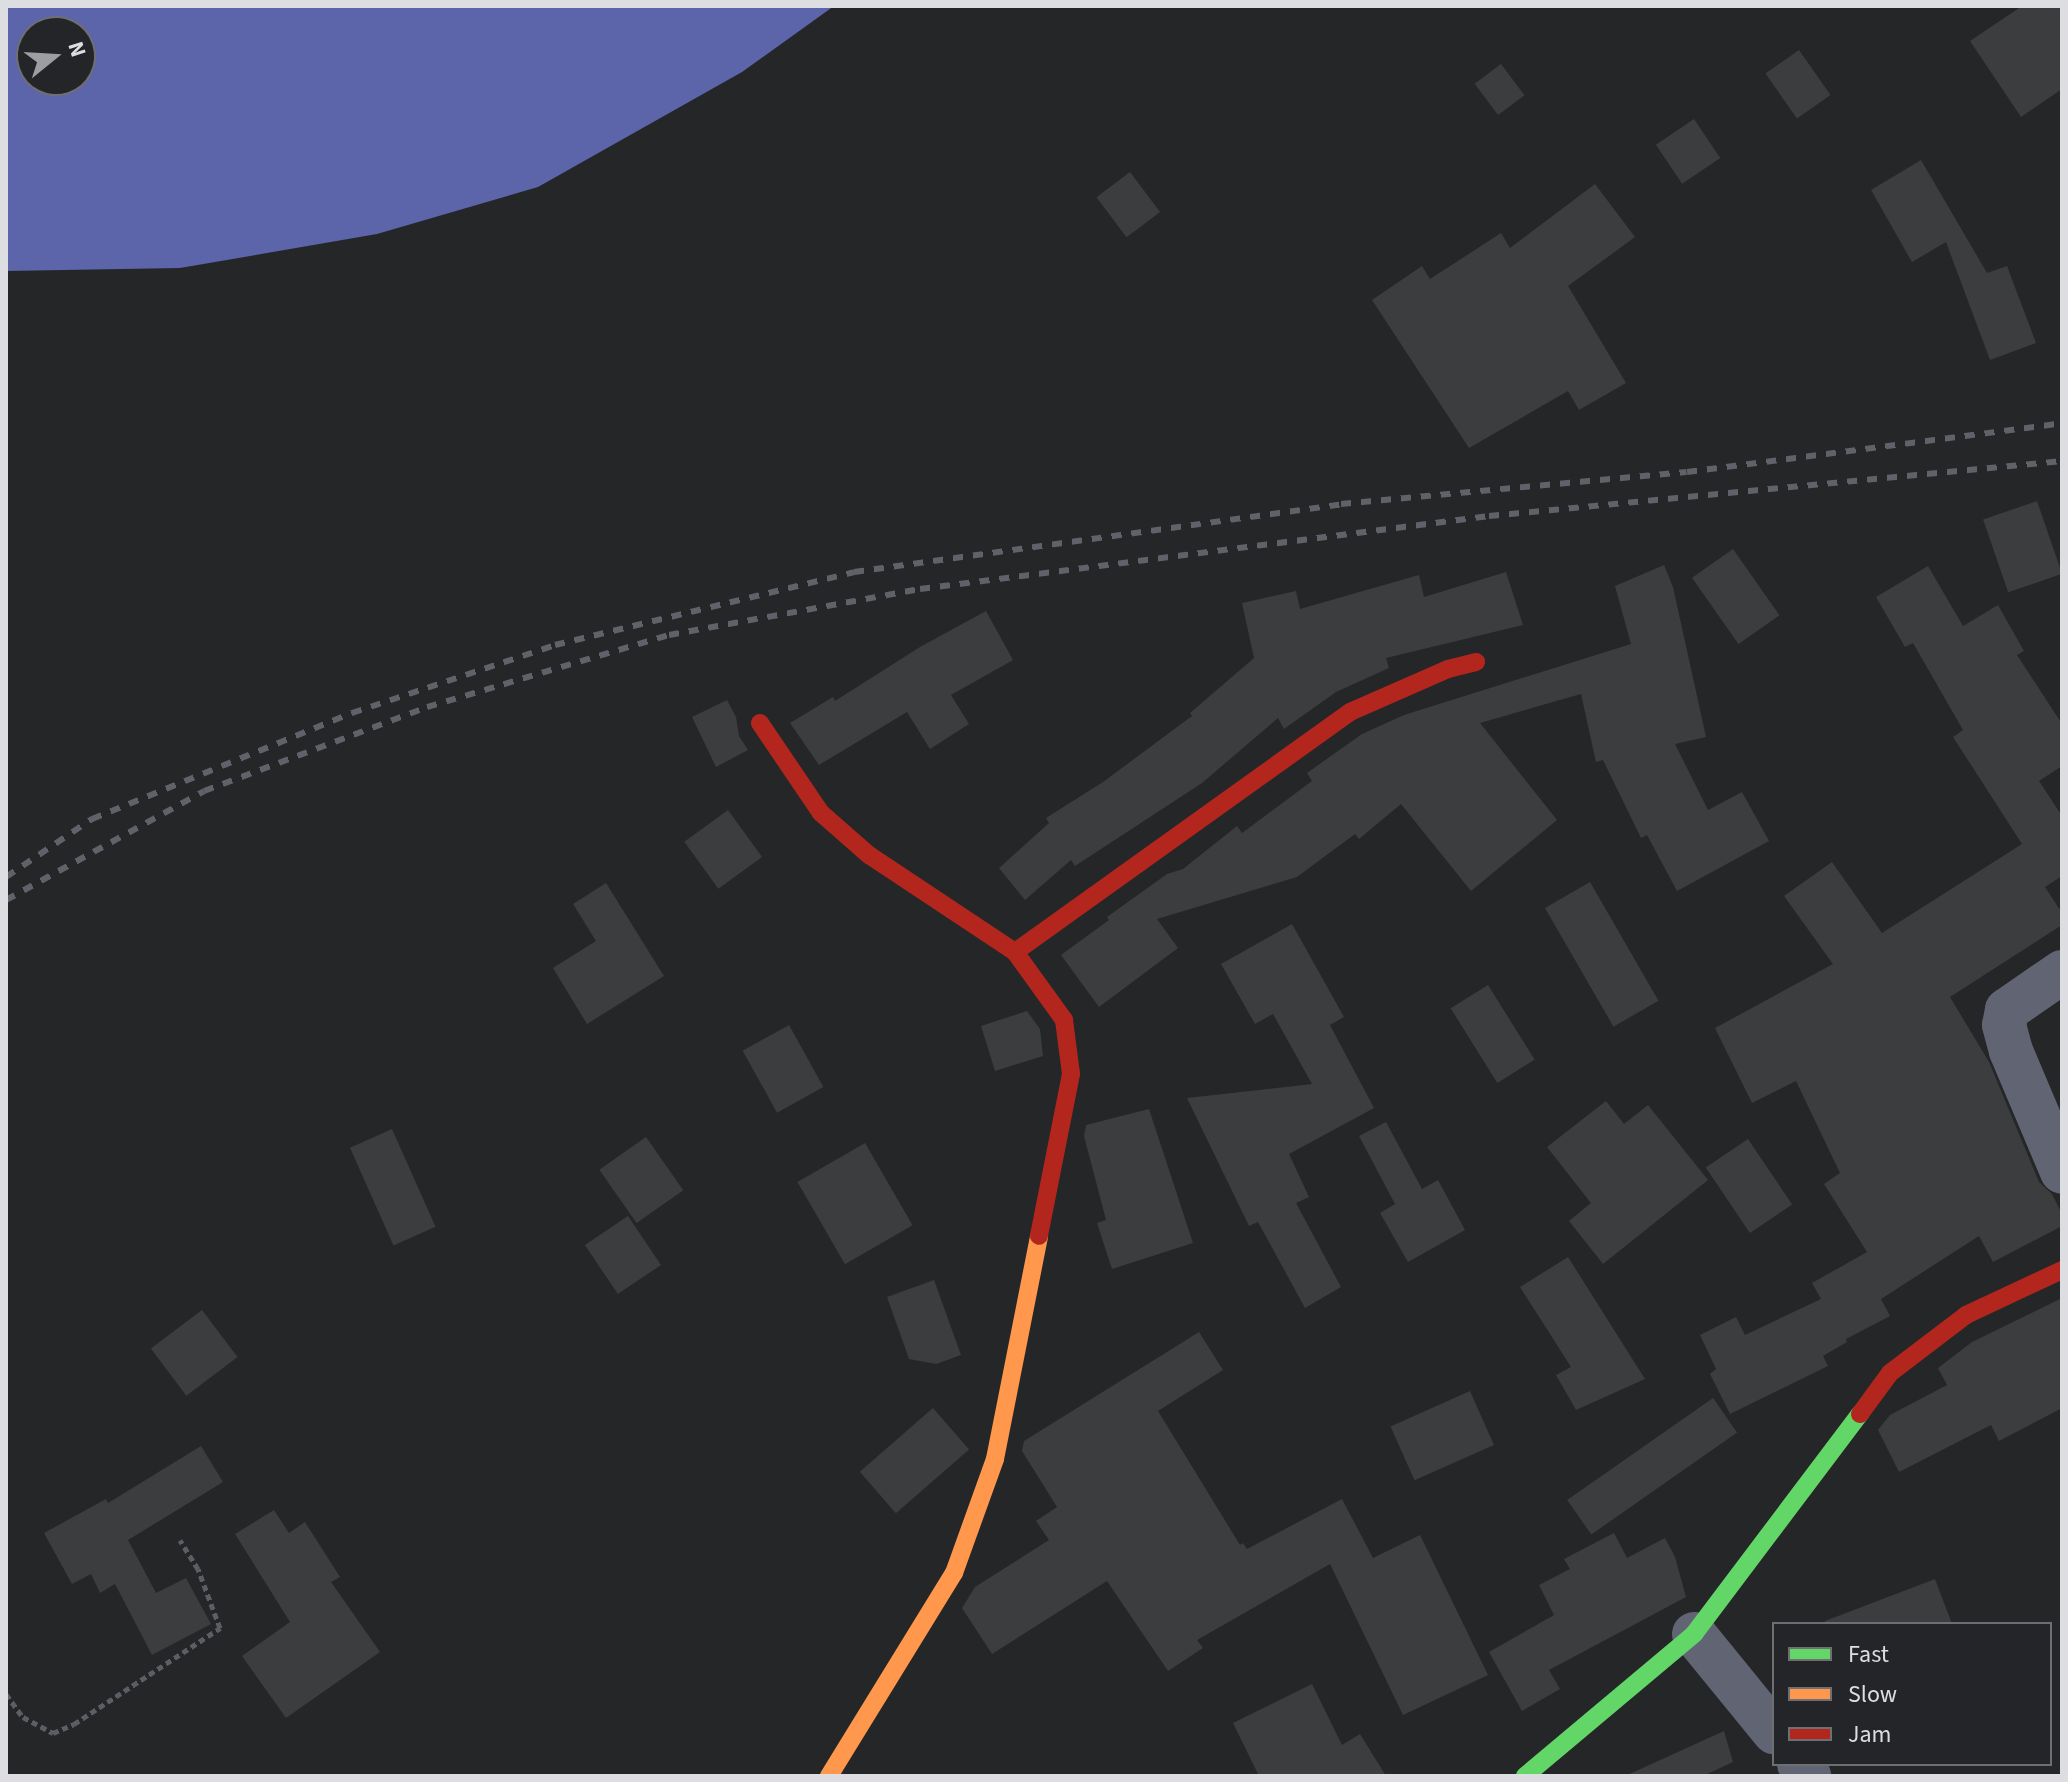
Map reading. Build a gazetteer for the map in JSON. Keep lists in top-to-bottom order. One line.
{"legend":["Fast","Slow","Jam"],"north":"right"}
